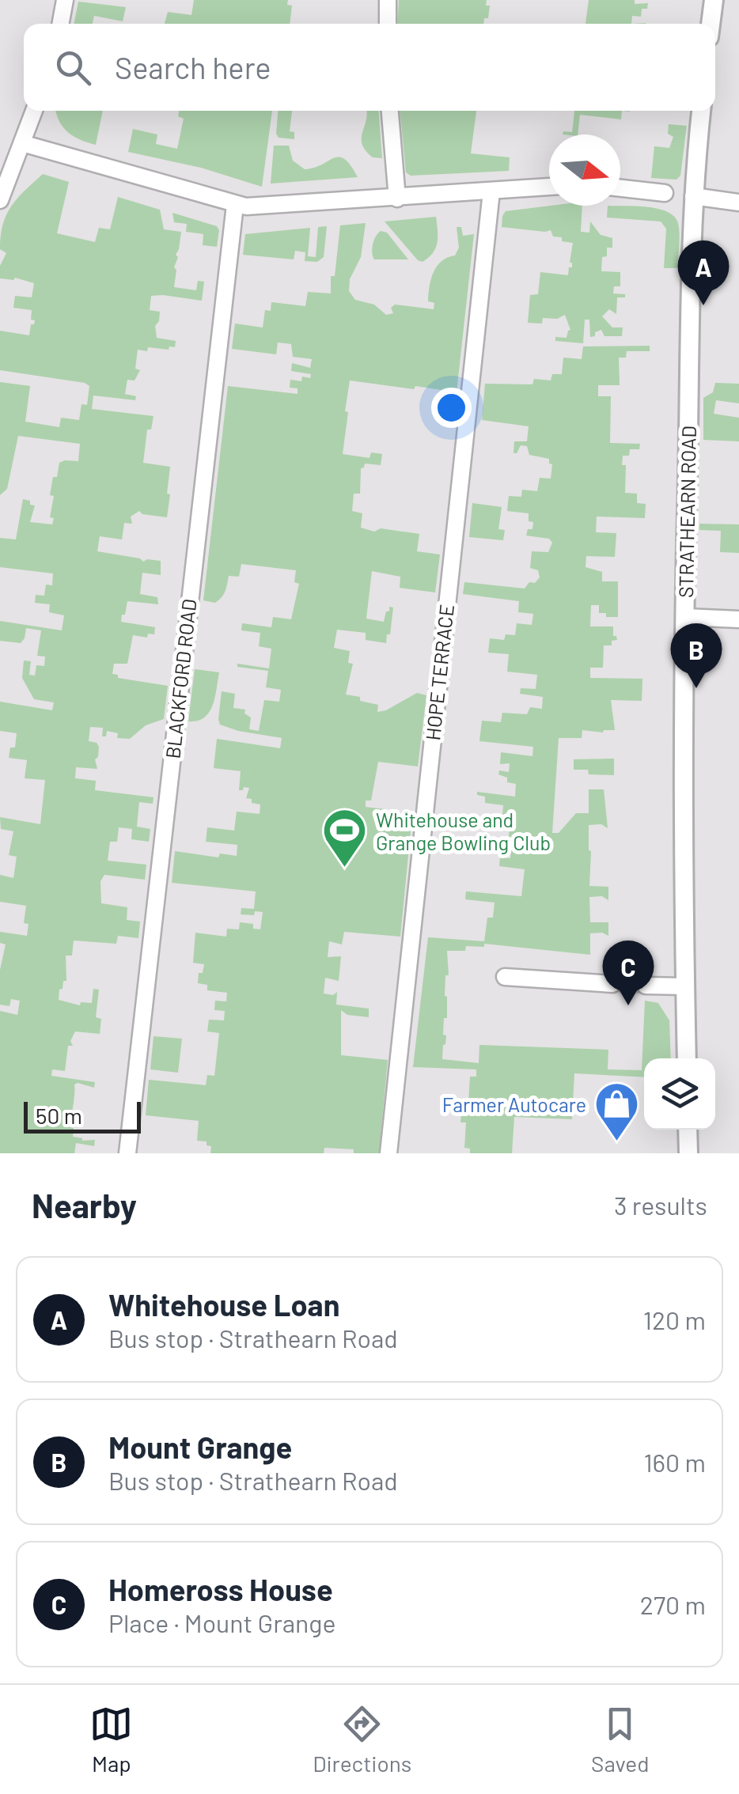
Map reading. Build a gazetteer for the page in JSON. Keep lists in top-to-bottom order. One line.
{"streets":{"street":["STRATHEARN ROAD","HOPE TERRACE","BLACKFORD ROAD"]},"places":{"sports":["Whitehouse and Grange Bowling Club"],"shop":["Farmer Autocare"]},"scale_bar":"50 m","north":"right","page":{"search":"Search here","pins":["A","B","C"],"scale":"50 m","heading":["Nearby","3 results"],"list":[{"mark":"A","name":"Whitehouse Loan","note":"Bus stop · Strathearn Road","value":"120 m"},{"mark":"B","name":"Mount Grange","note":"Bus stop · Strathearn Road","value":"160 m"},{"mark":"C","name":"Homeross House","note":"Place · Mount Grange","value":"270 m"}],"nav":["Map","Directions","Saved"]}}
